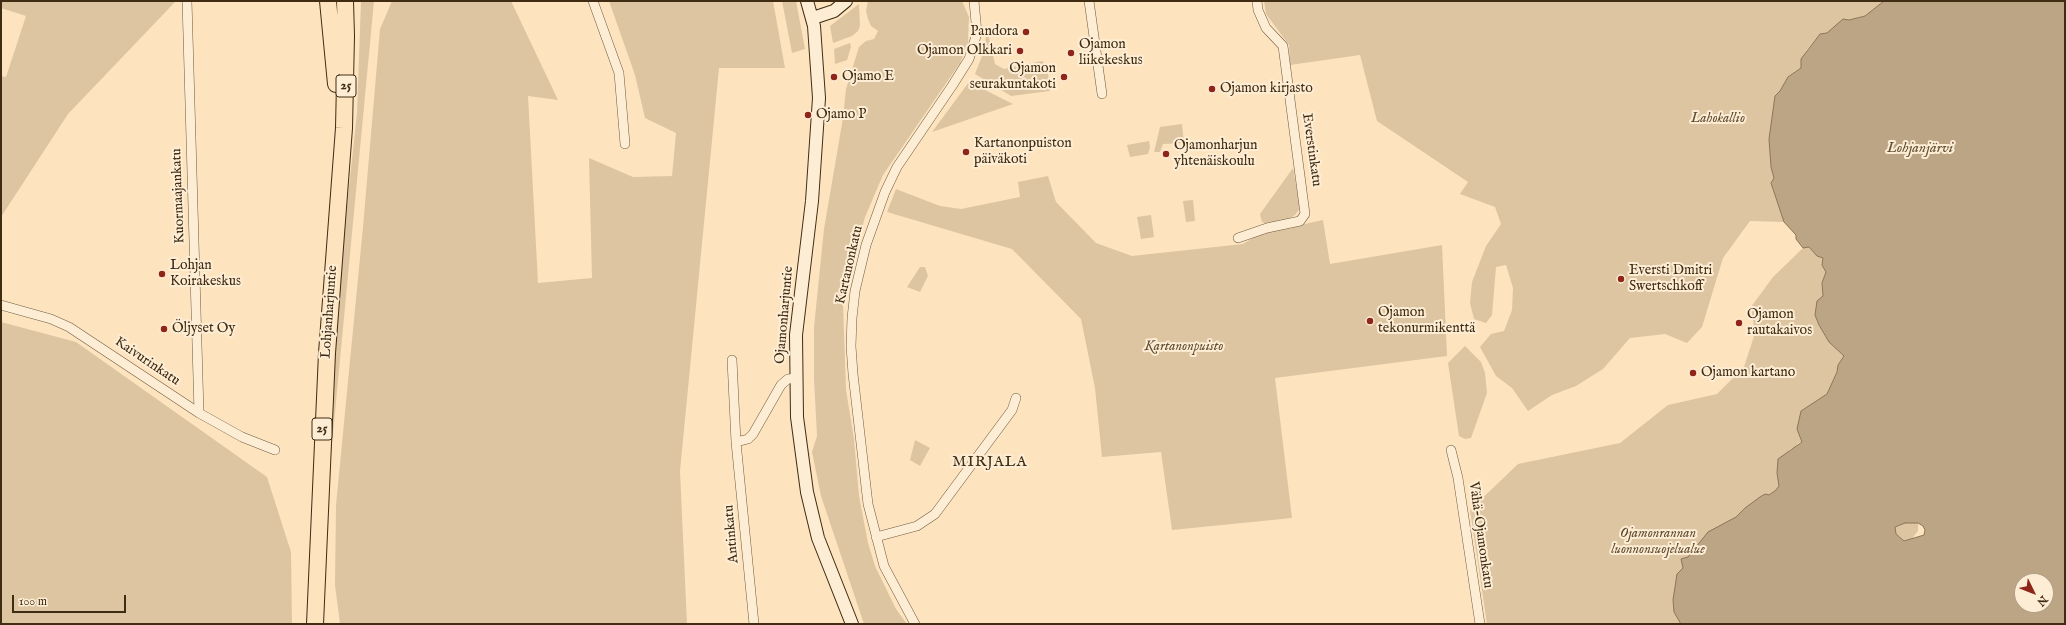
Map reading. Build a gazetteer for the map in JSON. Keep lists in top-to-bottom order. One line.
{"streets":{"highway":["25","Lohjanharjuntie"],"main road":["Ojamonharjuntie"],"street":["Everstinkatu","Kuormaajankatu","Kartanonkatu","Kaivurinkatu","Antinkatu","Vähä-Ojamonkatu"]},"crossings":[["Kuormaajankatu","Kaivurinkatu"]],"districts":["MIRJALA"],"water":["Lohjanjärvi"],"parks":["Lahokallio","Kartanonpuisto","Ojamonrannan luonnonsuojelualue"],"places":["Pandora","Ojamon Olkkari","Ojamon liikekeskus","Ojamo E","Ojamon seurakuntakoti","Ojamon kirjasto","Ojamo P","Kartanonpuiston päiväkoti","Ojamonharjun yhtenäiskoulu","Lohjan Koirakeskus","Eversti Dmitri Swertschkoff","Ojamon tekonurmikenttä","Ojamon rautakaivos","Öljyset Oy","Ojamon kartano"],"scale_bar":"100 m","north":"bottom right"}
